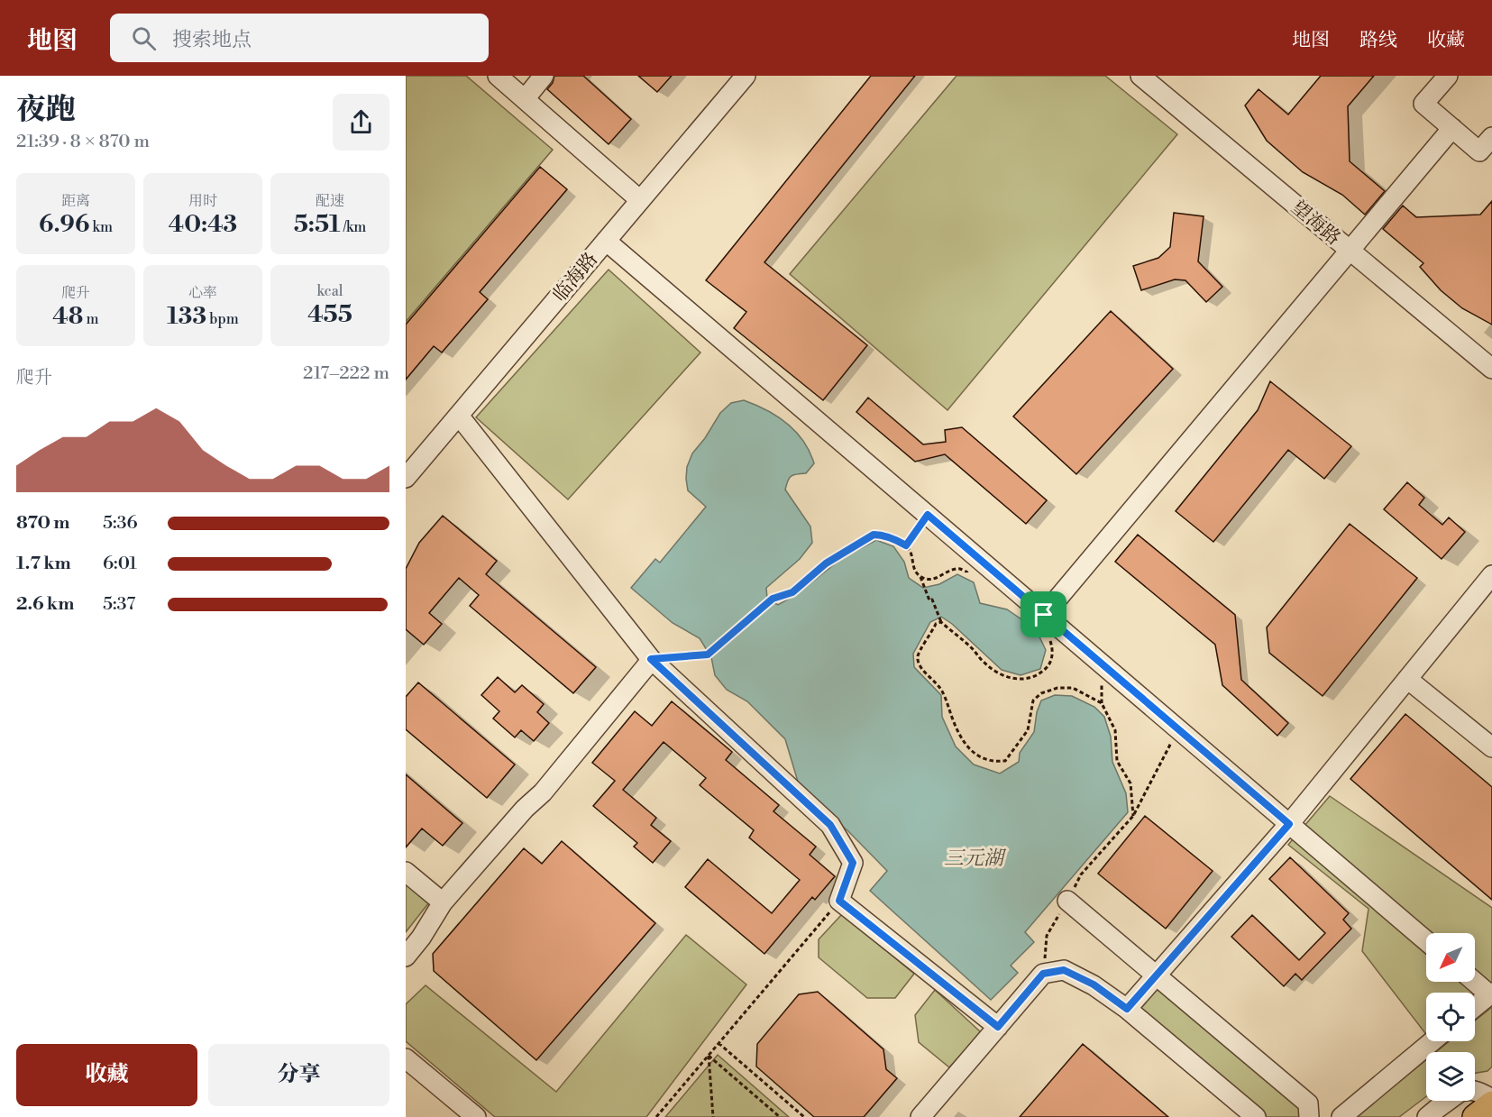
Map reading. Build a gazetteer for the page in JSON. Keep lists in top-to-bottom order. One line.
{"streets":{"street":["望海路","临海路"]},"water":["三元湖"],"north":"bottom left","page":{"header":"地图","search":"搜索地点","nav":["地图","路线","收藏"],"heading":["夜跑","21:39 · 8 × 870 m"],"stats":[["距离","6.96 km"],["用时","40:43"],["配速","5:51 /km"],["爬升","48 m"],["心率","133 bpm"],["kcal","455"]],"chart":["爬升","217–222 m"],"list":[{"name":"870 m","note":"5:36"},{"name":"1.7 km","note":"6:01"},{"name":"2.6 km","note":"5:37"}],"buttons":["收藏","分享"]}}
